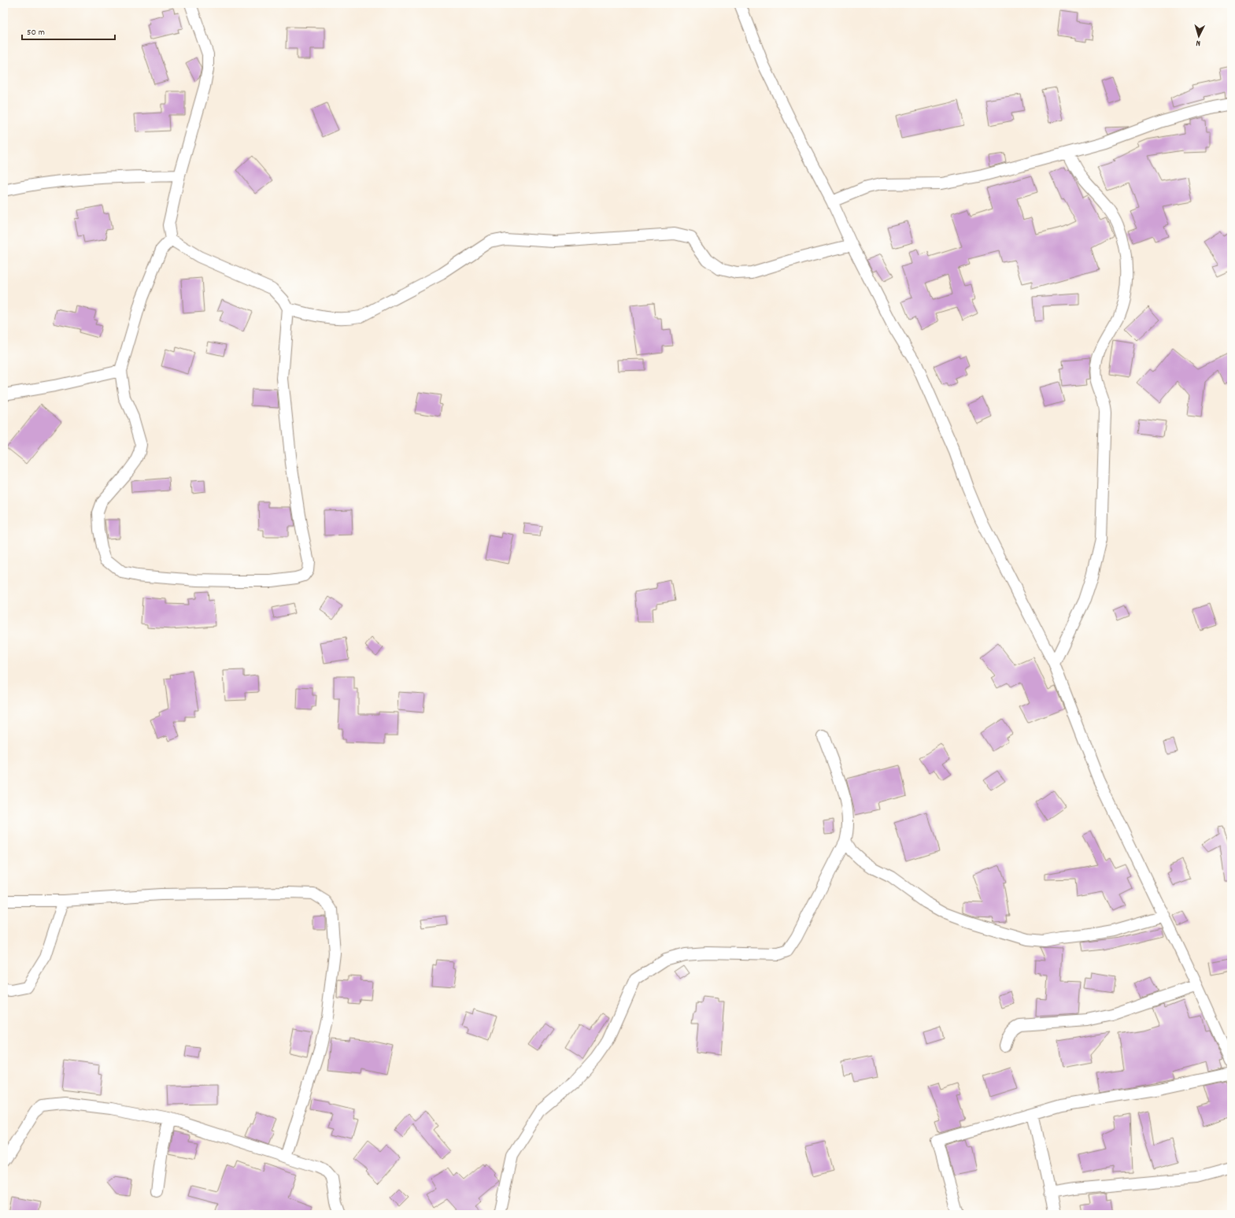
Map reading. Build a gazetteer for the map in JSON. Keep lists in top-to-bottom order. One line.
{"scale_bar":"50 m","north":"bottom"}
